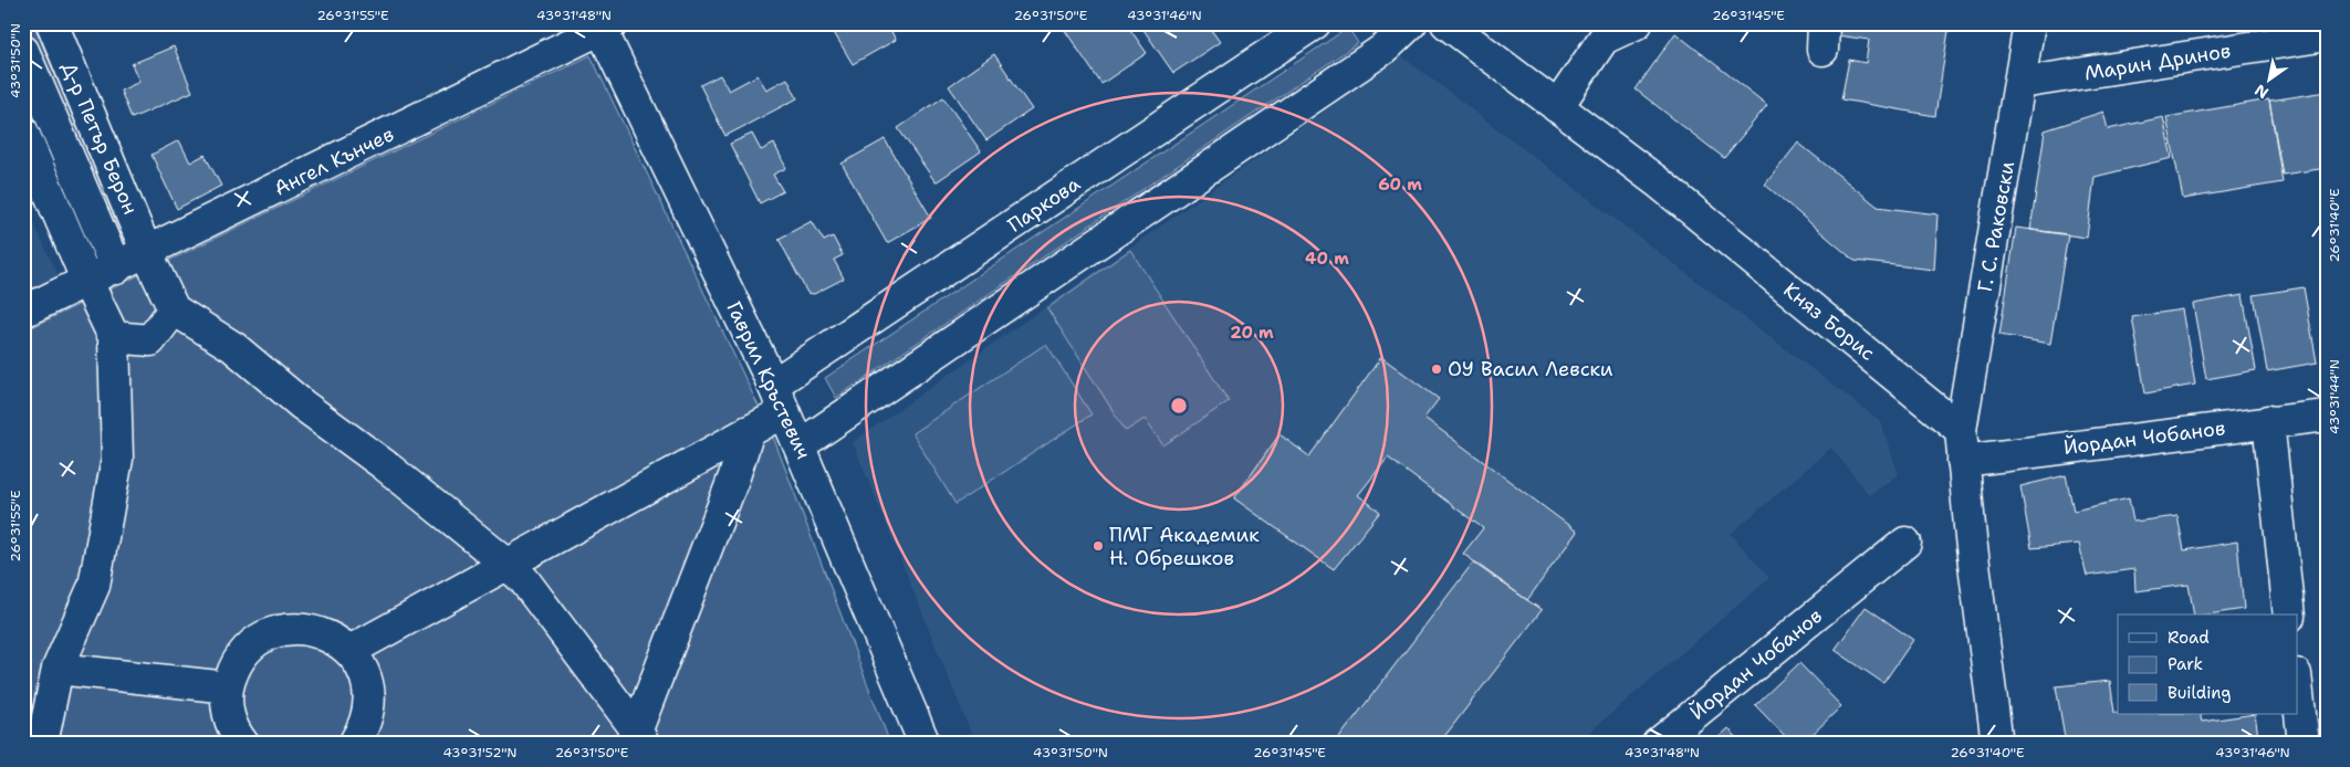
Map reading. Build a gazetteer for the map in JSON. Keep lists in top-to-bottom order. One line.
{"streets":{"street":["Марин Дринов","Д-р Петър Берон","Ангел Кънчев","Паркова","Г. С. Раковски","Княз Борис","Гаврил Кръстевич","Йордан Чобанов"]},"crossings":[["Марин Дринов","Г. С. Раковски"],["Д-р Петър Берон","Ангел Кънчев"],["Ангел Кънчев","Гаврил Кръстевич"],["Паркова","Гаврил Кръстевич"],["Г. С. Раковски","Княз Борис"]],"places":["ОУ Васил Левски","ПМГ Академик Н. Обрешков"],"legend":["Road","Park","Building"],"north":"bottom left","coordinates":["26°31'55\"E","43°31'48\"N","26°31'50\"E","43°31'46\"N","26°31'45\"E","43°31'50\"N","26°31'40\"E","43°31'44\"N","43°31'52\"N"],"rings":["60 m","40 m","20 m"]}
